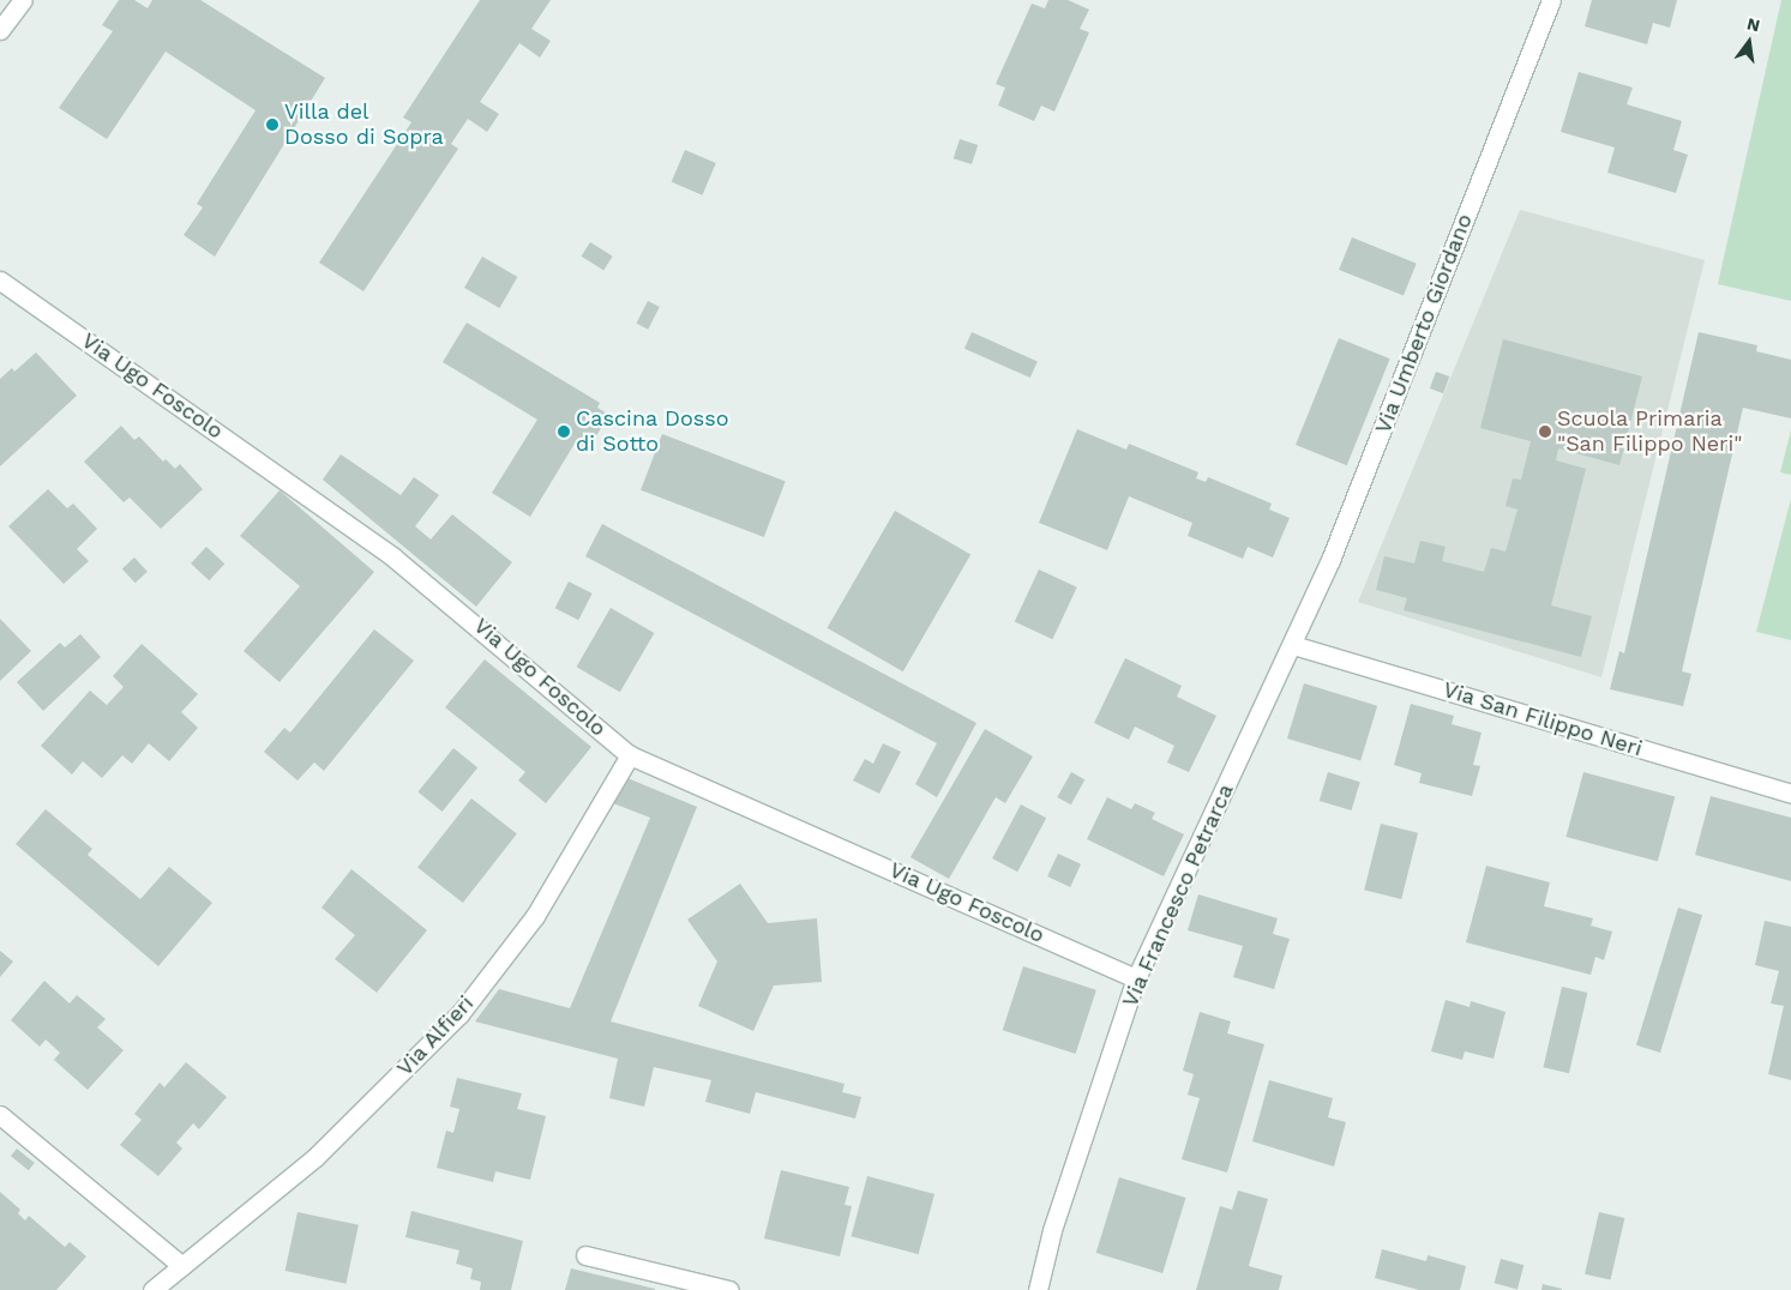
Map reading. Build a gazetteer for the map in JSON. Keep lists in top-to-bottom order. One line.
{"streets":{"street":["Via Umberto Giordano","Via Ugo Foscolo","Via San Filippo Neri","Via Francesco Petrarca","Via Alfieri"]},"crossings":[["Via Umberto Giordano","Via San Filippo Neri"],["Via Umberto Giordano","Via Francesco Petrarca"],["Via Ugo Foscolo","Via Francesco Petrarca"],["Via Ugo Foscolo","Via Alfieri"],["Via San Filippo Neri","Via Francesco Petrarca"]],"places":["Villa del Dosso di Sopra","Cascina Dosso di Sotto","Scuola Primaria \"San Filippo Neri\""],"north":"top"}
